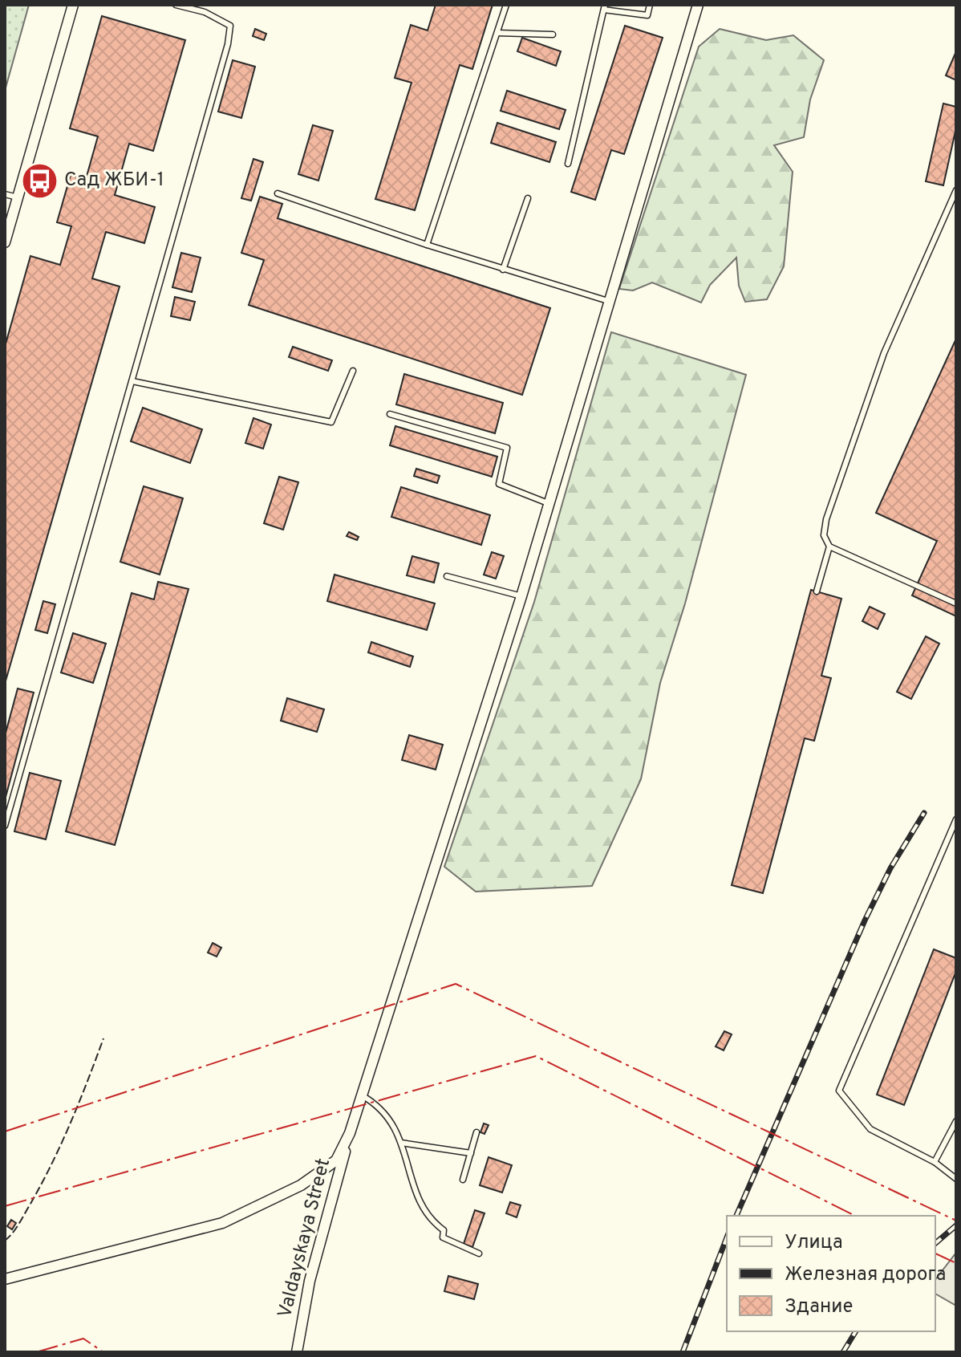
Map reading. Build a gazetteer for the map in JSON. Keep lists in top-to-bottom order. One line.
{"streets":{"street":["Valdayskaya Street"]},"places":{"bus stop":["Сад ЖБИ-1"]},"legend":["Улица","Железная дорога","Здание"]}
